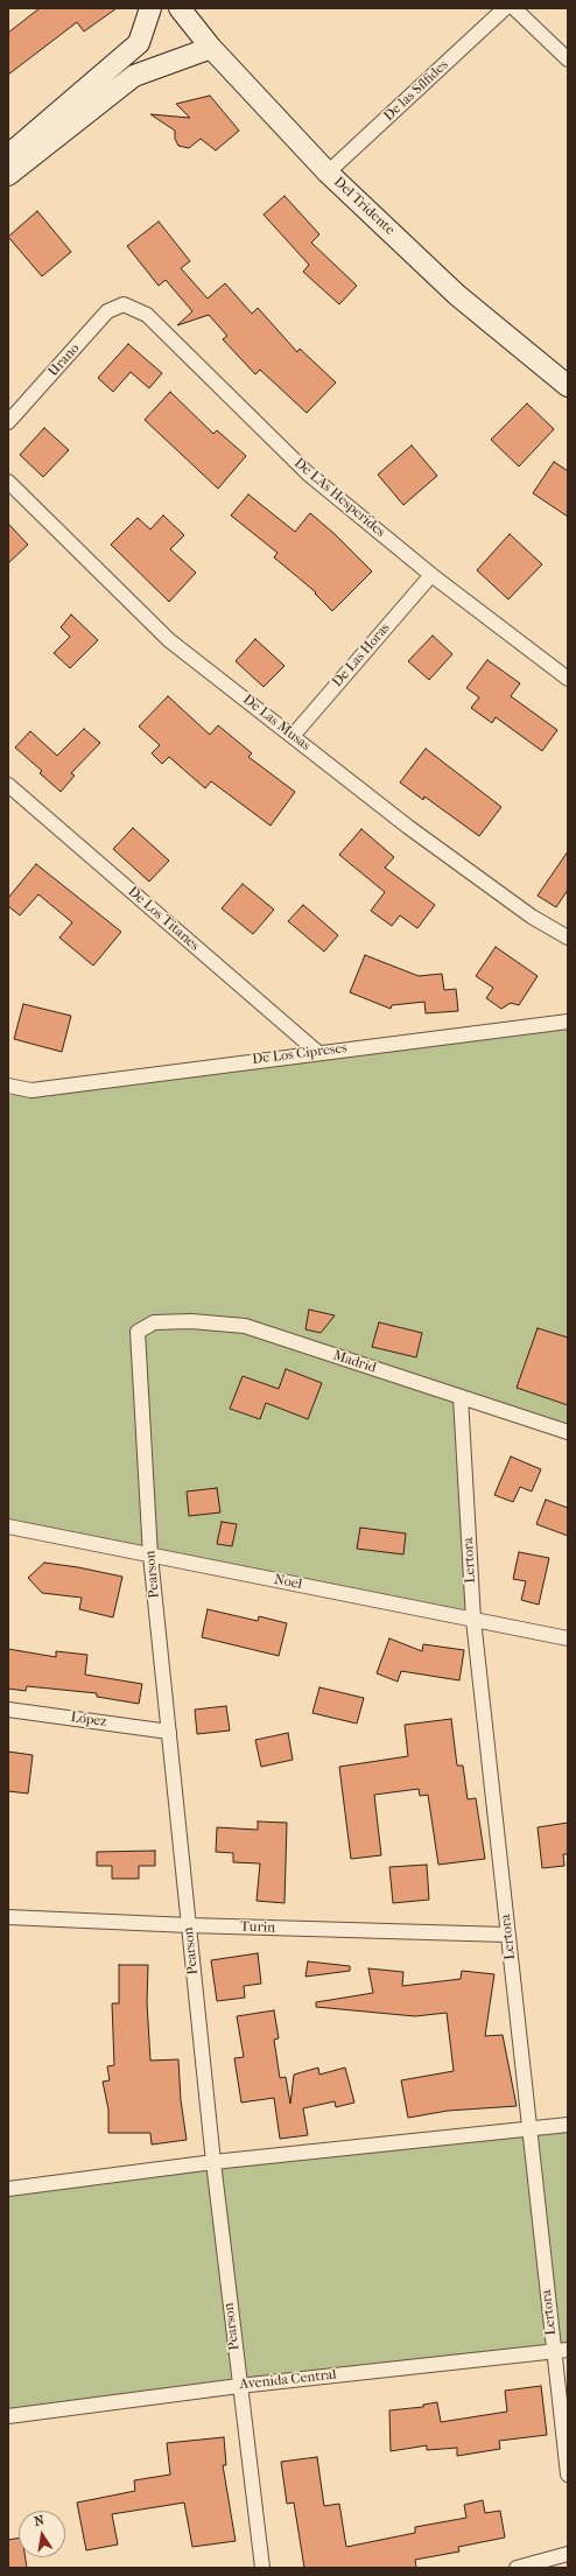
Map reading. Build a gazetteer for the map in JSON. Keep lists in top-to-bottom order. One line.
{"streets":{"main road":["Del Tridente"],"street":["De las Sílfides","Urano","De LAs Hesperides","De Las Horas","De Las Musas","De Los Titanes","De Los Cipreses","Madrid","Lertora","Pearson","Noel","López","Turin","Avenida Central"]},"crossings":[["De las Sílfides","Del Tridente"],["Urano","De LAs Hesperides"],["De LAs Hesperides","De Las Horas"],["De Las Horas","De Las Musas"],["De Los Titanes","De Los Cipreses"],["Madrid","Lertora"],["Madrid","Pearson"],["Lertora","Noel"],["Lertora","Turin"],["Lertora","Avenida Central"],["Pearson","Noel"],["Pearson","López"],["Pearson","Turin"],["Pearson","Avenida Central"]],"north":"top"}
